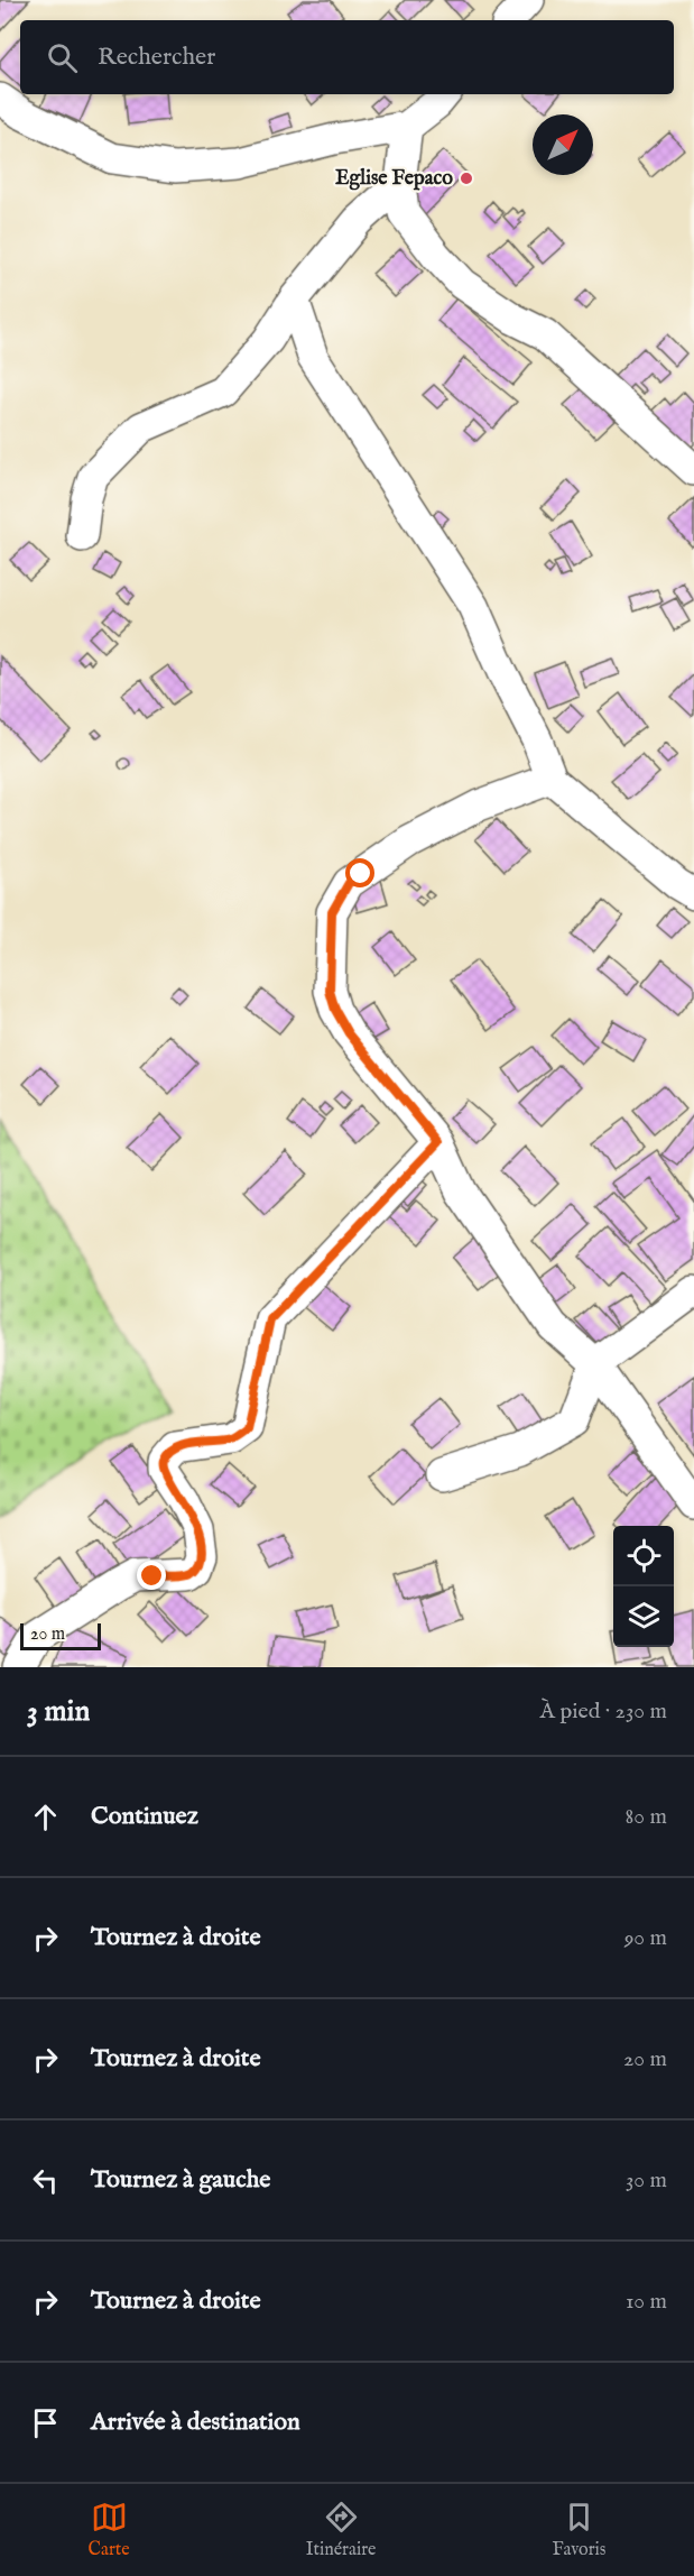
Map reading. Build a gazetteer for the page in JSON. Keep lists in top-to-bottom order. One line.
{"places":["Eglise Fepaco"],"scale_bar":"20 m","north":"top right","page":{"search":"Rechercher","scale":"20 m","heading":["3 min","À pied · 230 m"],"list":[["Continuez","80 m"],["Tournez à droite","90 m"],["Tournez à droite","20 m"],["Tournez à gauche","30 m"],["Tournez à droite","10 m"],"Arrivée à destination"],"nav":["Carte","Itinéraire","Favoris"]}}
